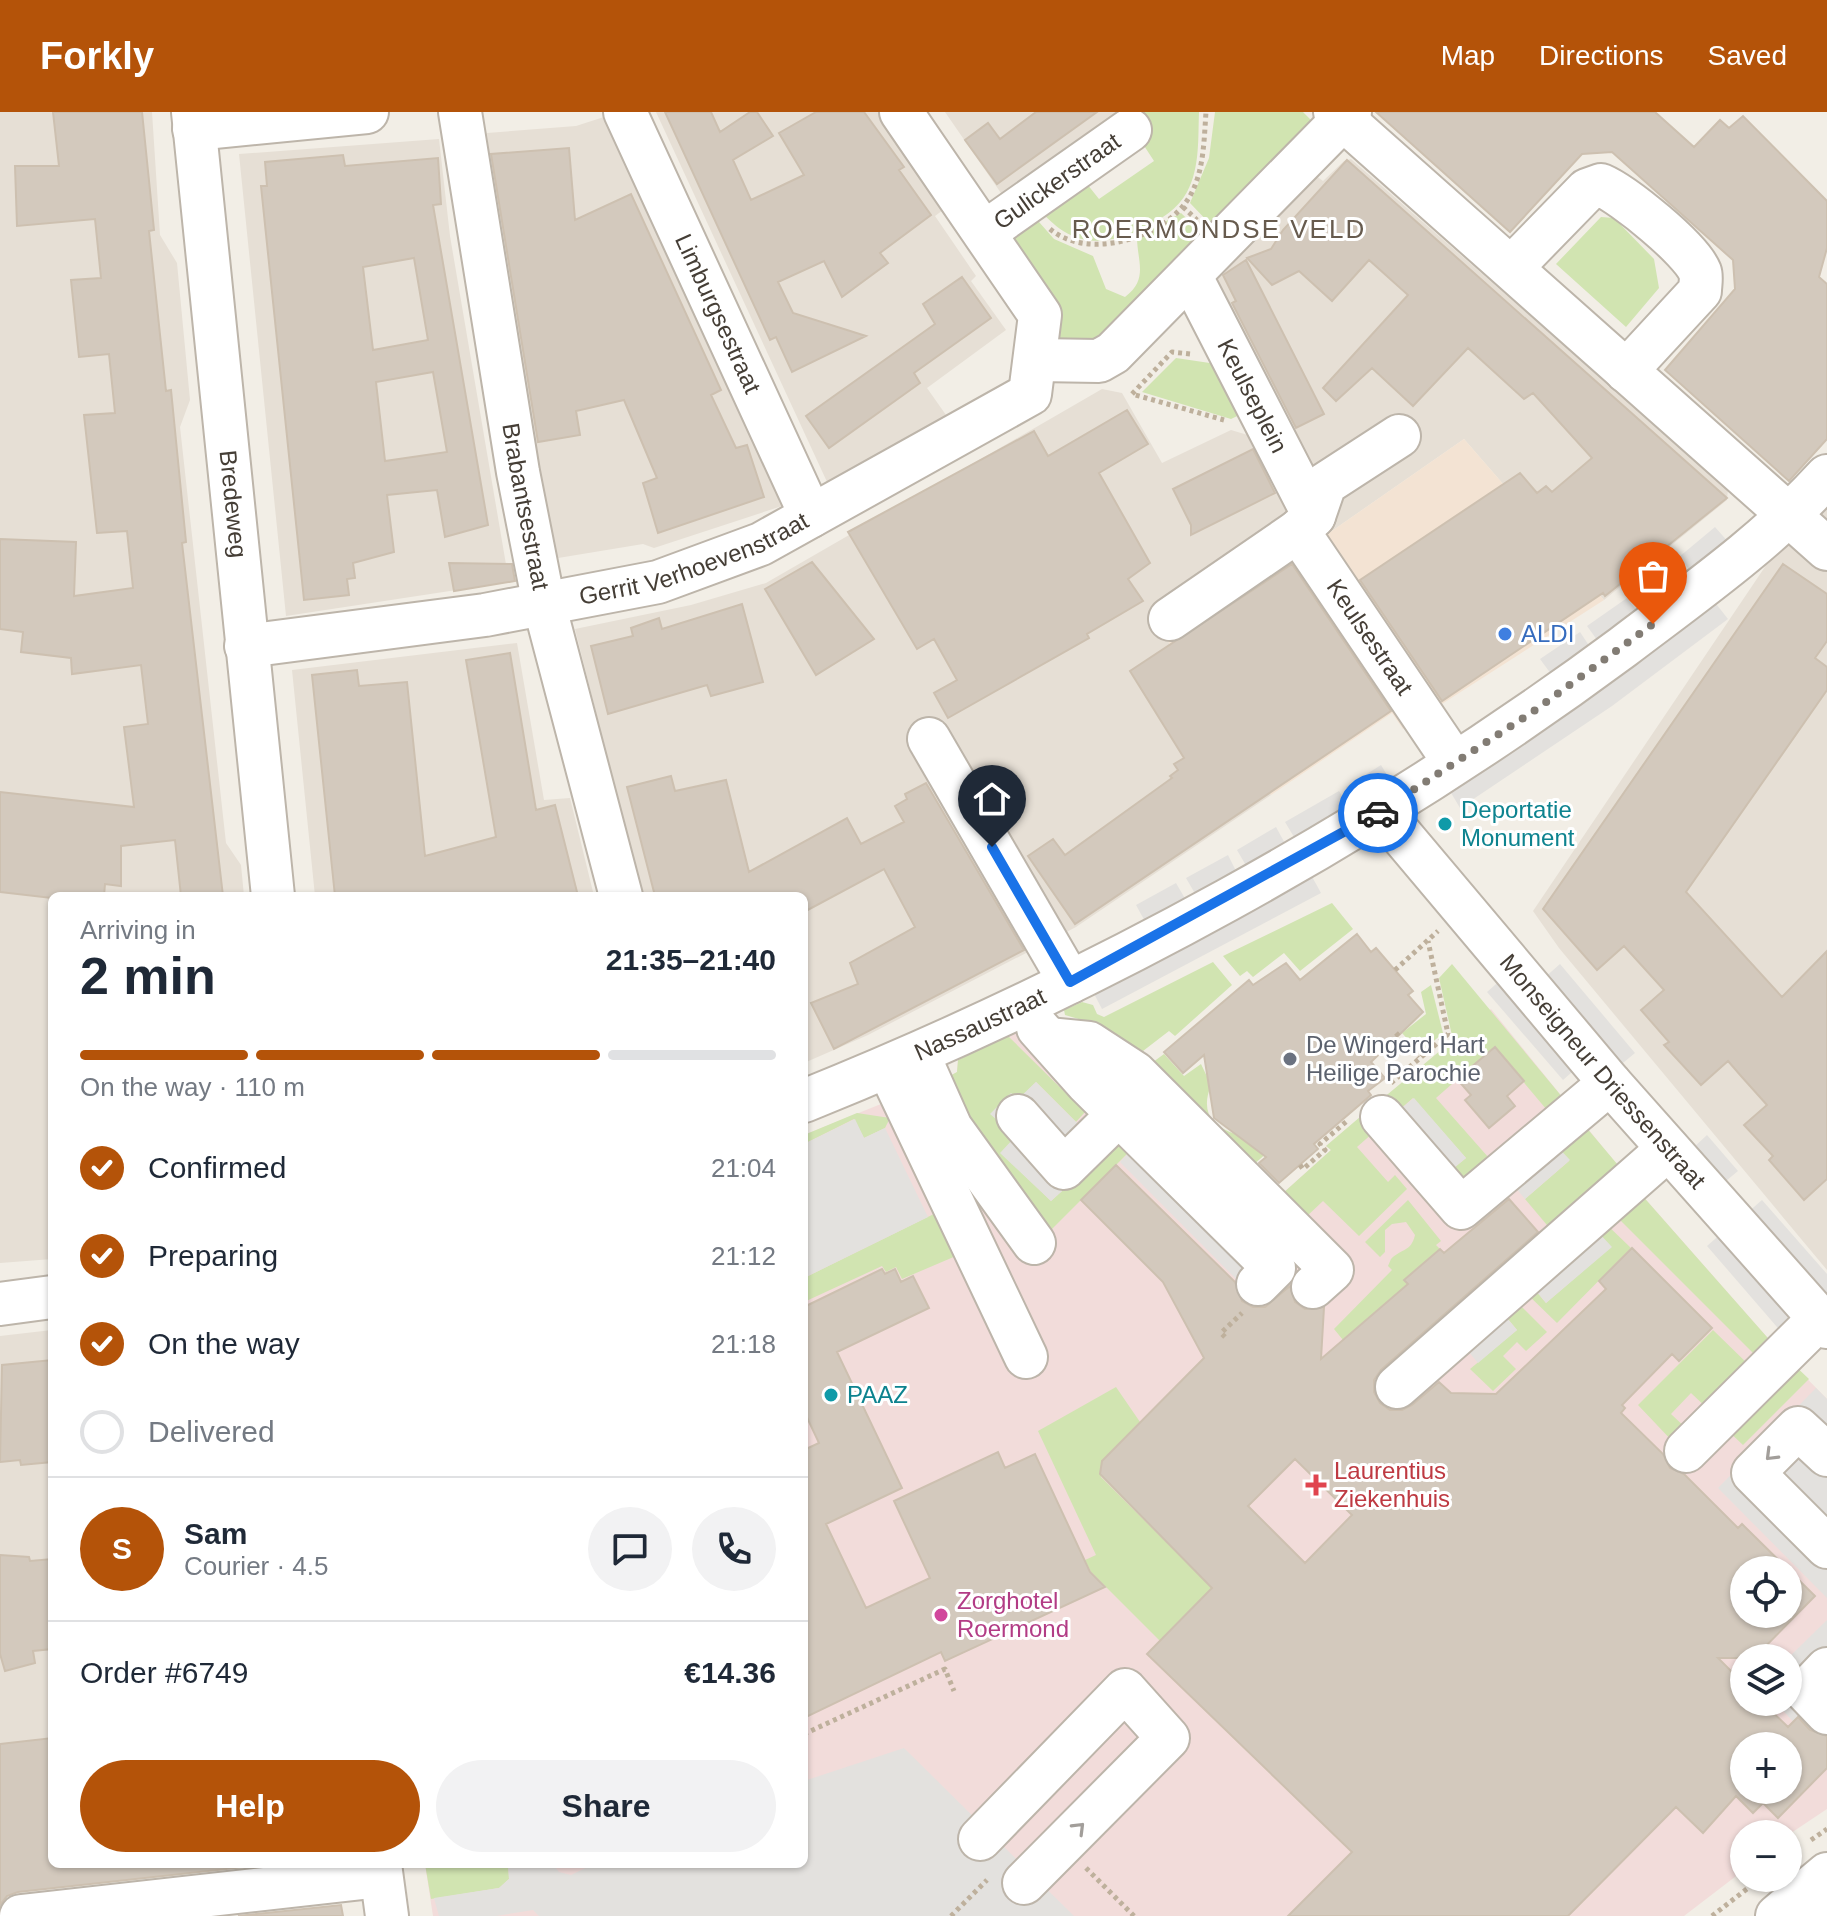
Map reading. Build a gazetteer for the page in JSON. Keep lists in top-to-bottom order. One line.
{"streets":{"street":["Gulickerstraat","Limburgsestraat","Keulseplein","Bredeweg","Brabantsestraat","Gerrit Verhoevenstraat","Keulsestraat","Nassaustraat","Monseigneur Driessenstraat"]},"crossings":[["Gulickerstraat","Gerrit Verhoevenstraat"],["Limburgsestraat","Gerrit Verhoevenstraat"],["Keulseplein","Keulsestraat"],["Bredeweg","Gerrit Verhoevenstraat"],["Brabantsestraat","Gerrit Verhoevenstraat"],["Keulsestraat","Nassaustraat"],["Nassaustraat","Monseigneur Driessenstraat"]],"districts":["ROERMONDSE VELD"],"places":{"other":["ALDI","Deportatie Monument","De Wingerd Hart Heilige Parochie","PAAZ","Zorghotel Roermond"],"health":["Laurentius Ziekenhuis"]},"page":{"header":"Forkly","nav":["Map","Directions","Saved"],"heading":["2 min","Arriving in","21:35–21:40"],"panel":["Sam","Courier · 4.5","Order #6749","€14.36"],"bar":"On the way · 110 m","list":[["Confirmed","21:04"],["Preparing","21:12"],["On the way","21:18"],"Delivered"],"round":"S","map_buttons":["+","−"],"buttons":["Help","Share"]}}
